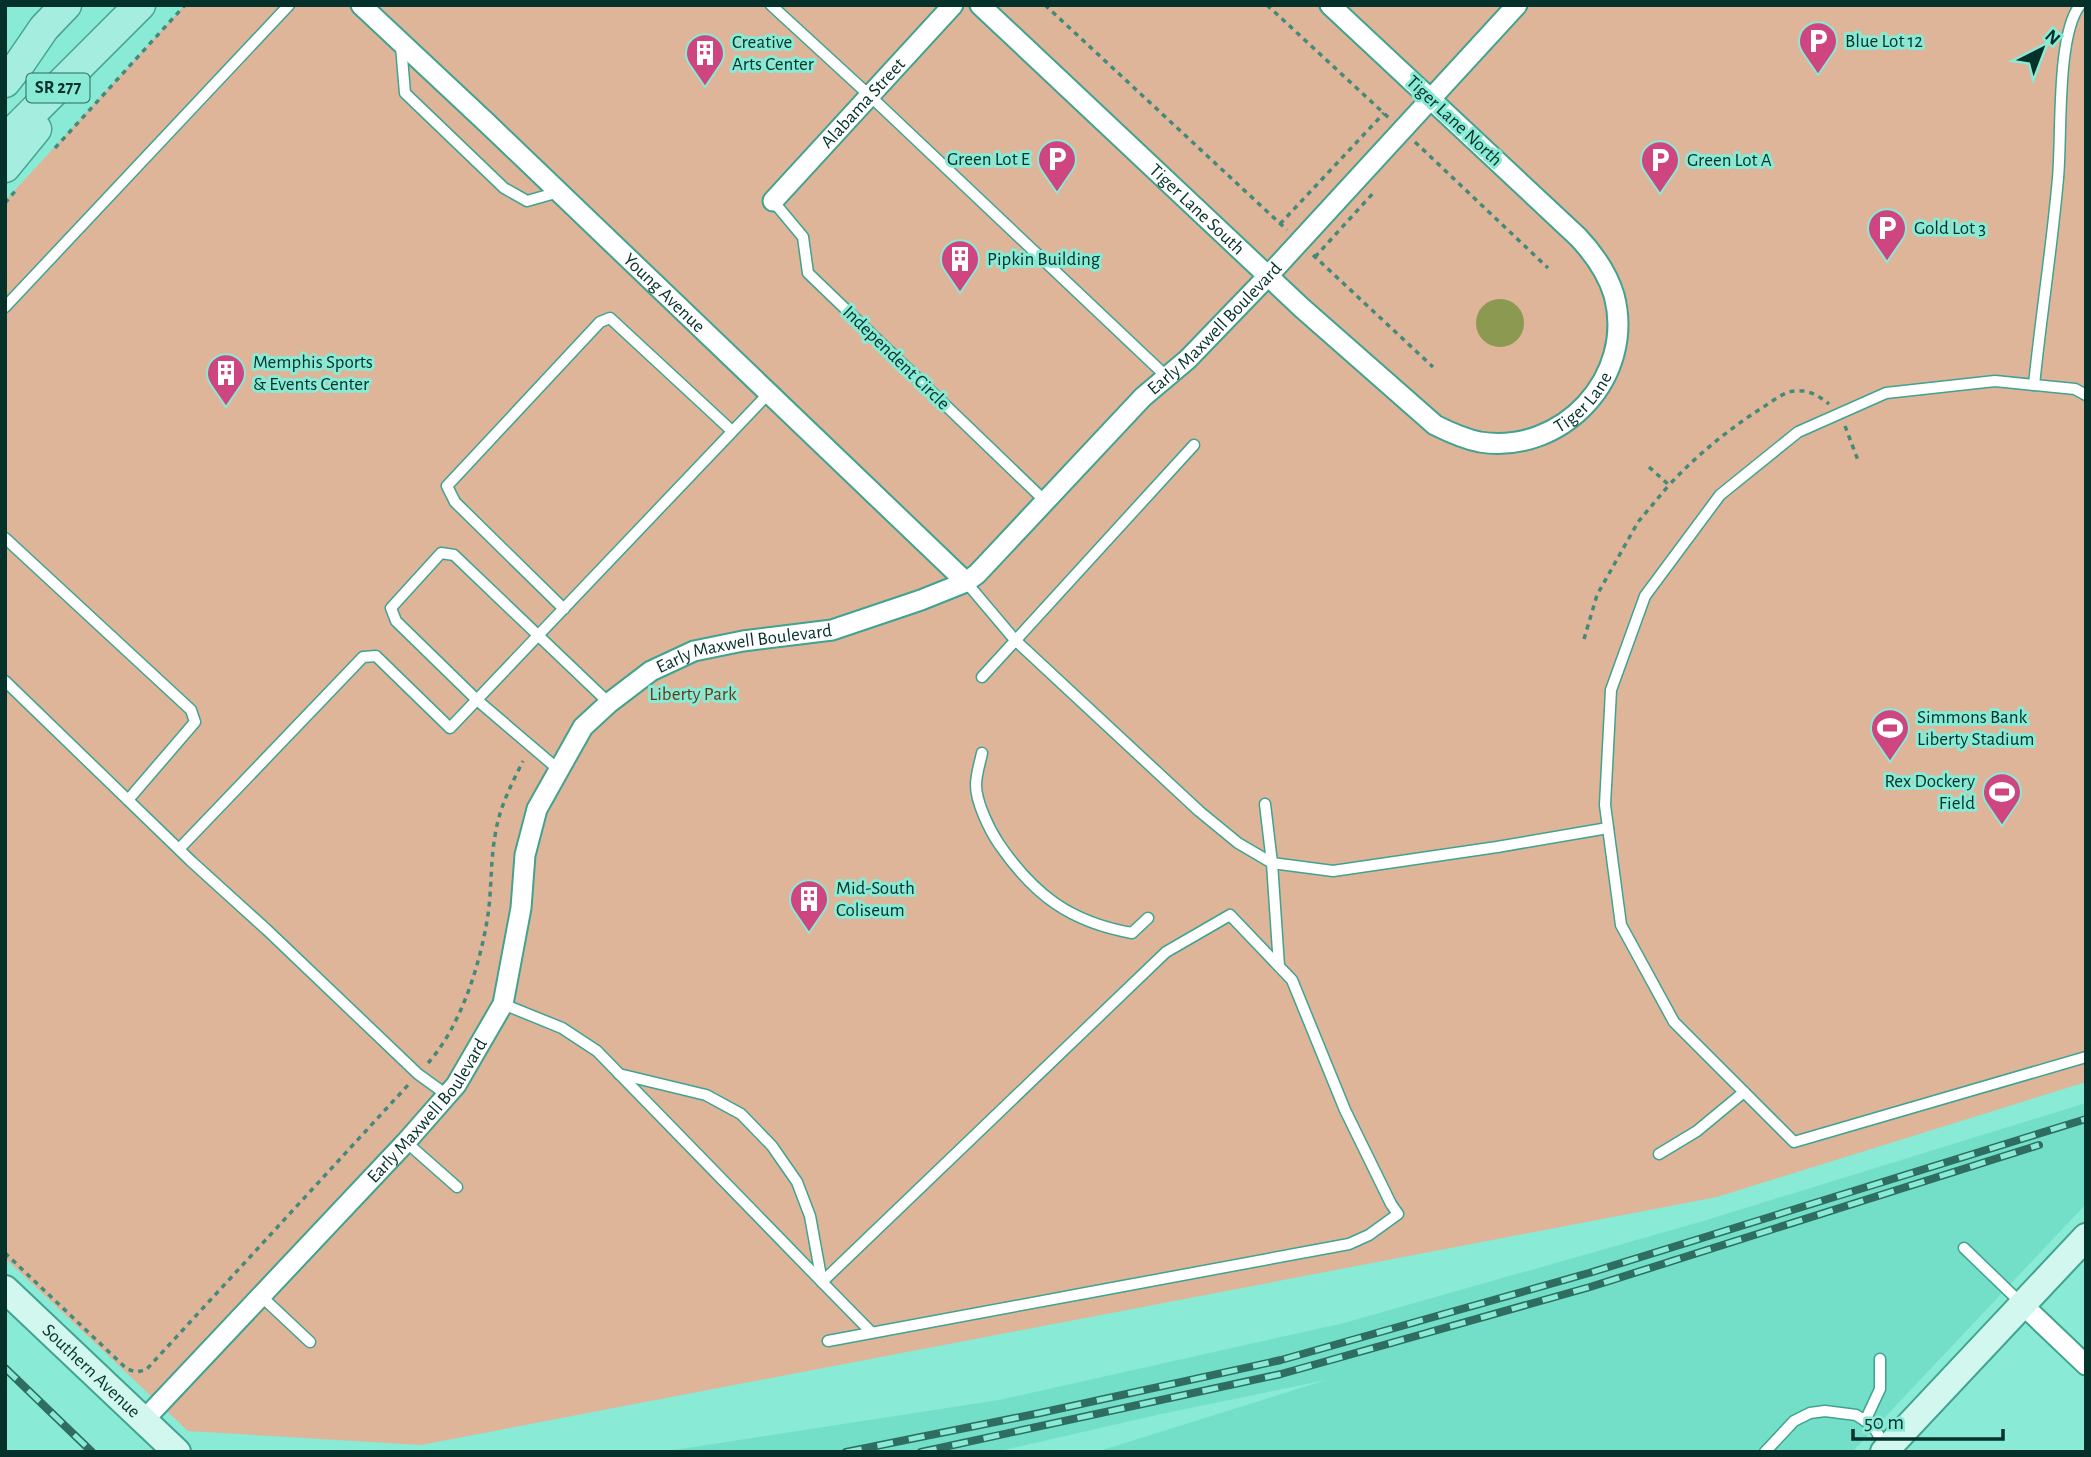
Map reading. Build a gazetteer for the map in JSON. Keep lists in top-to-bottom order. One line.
{"streets":{"main road":["SR 277","Southern Avenue"],"street":["Alabama Street","Tiger Lane North","Tiger Lane South","Young Avenue","Early Maxwell Boulevard","Tiger Lane"],"lane":["Independent Circle"]},"crossings":[["Alabama Street","Independent Circle"],["Tiger Lane North","Early Maxwell Boulevard"],["Tiger Lane North","Tiger Lane"],["Tiger Lane South","Early Maxwell Boulevard"],["Tiger Lane South","Tiger Lane"],["Young Avenue","Early Maxwell Boulevard"],["Early Maxwell Boulevard","Independent Circle"],["Early Maxwell Boulevard","Southern Avenue"]],"parks":["Liberty Park"],"places":{"parking":["Blue Lot 12","Green Lot E","Green Lot A","Gold Lot 3"],"building":["Creative Arts Center","Pipkin Building","Memphis Sports & Events Center","Mid-South Coliseum"],"sports":["Simmons Bank Liberty Stadium","Rex Dockery Field"]},"scale_bar":"50 m","north":"top right"}
